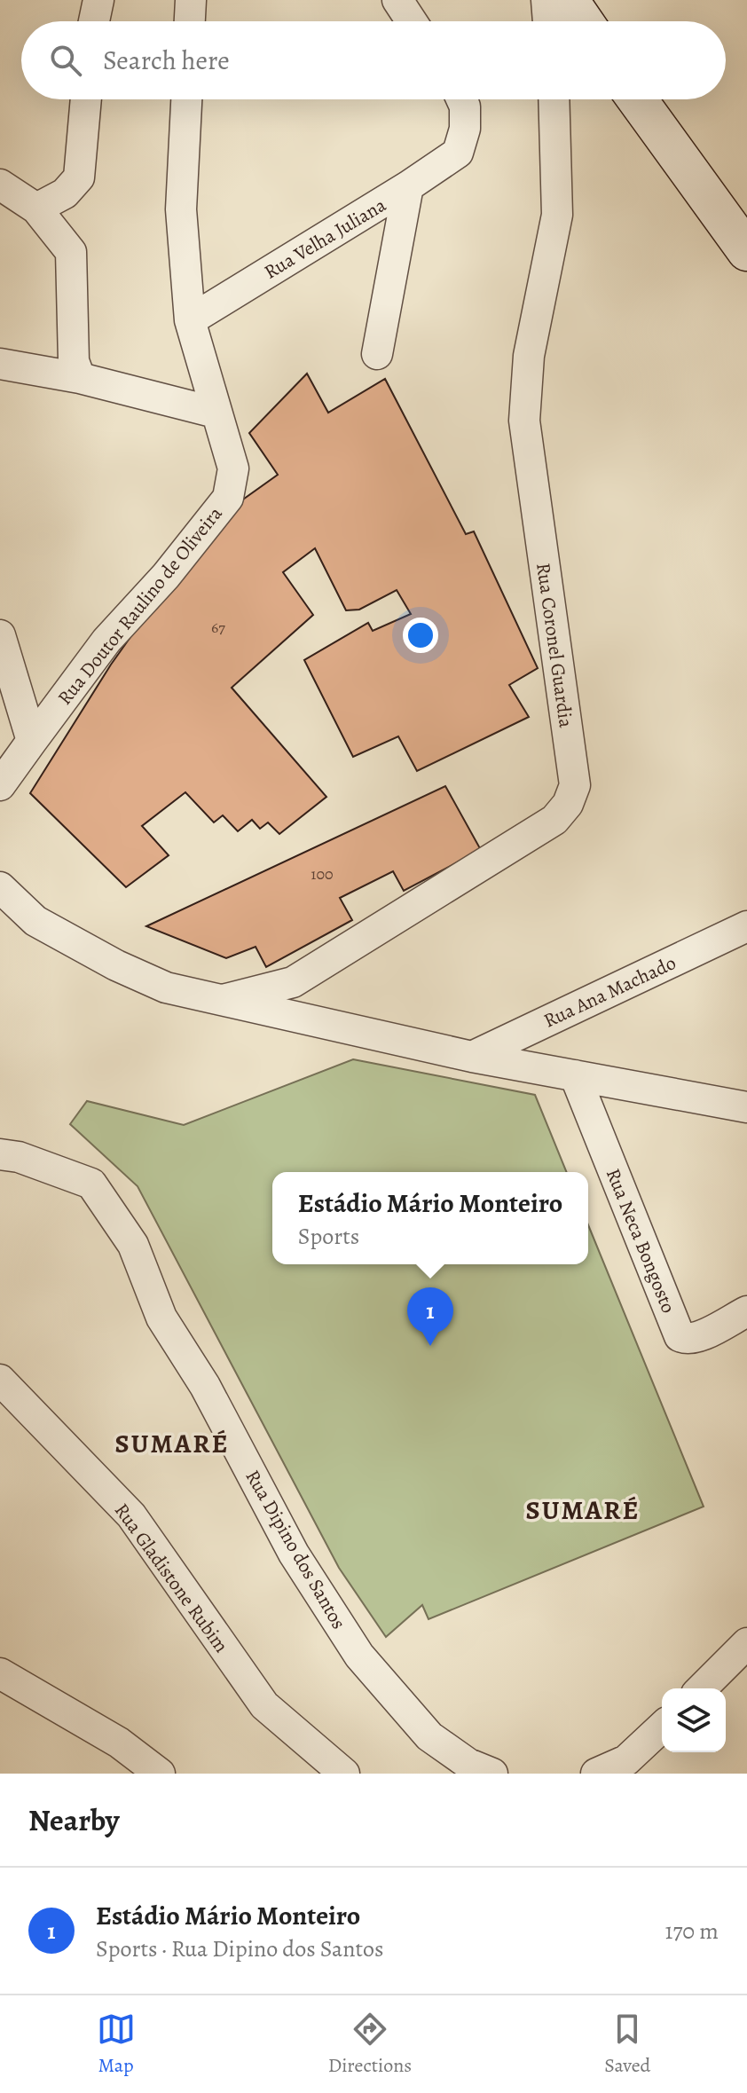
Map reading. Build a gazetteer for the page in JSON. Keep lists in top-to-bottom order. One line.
{"streets":{"street":["Rua Velha Juliana","Rua Doutor Raulino de Oliveira","Rua Coronel Guardia","Rua Ana Machado","Rua Neca Bongosto","Rua Dipino dos Santos","Rua Gladistone Rubim"]},"crossings":[["Rua Velha Juliana","Rua Doutor Raulino de Oliveira"]],"districts":["SUMARÉ","SUMARÉ"],"house_numbers":["67","100"],"page":{"search":"Search here","popup":["Estádio Mário Monteiro","Sports"],"pins":"1","heading":"Nearby","list":[{"mark":"1","name":"Estádio Mário Monteiro","note":"Sports · Rua Dipino dos Santos","value":"170 m"}],"nav":["Map","Directions","Saved"]}}
